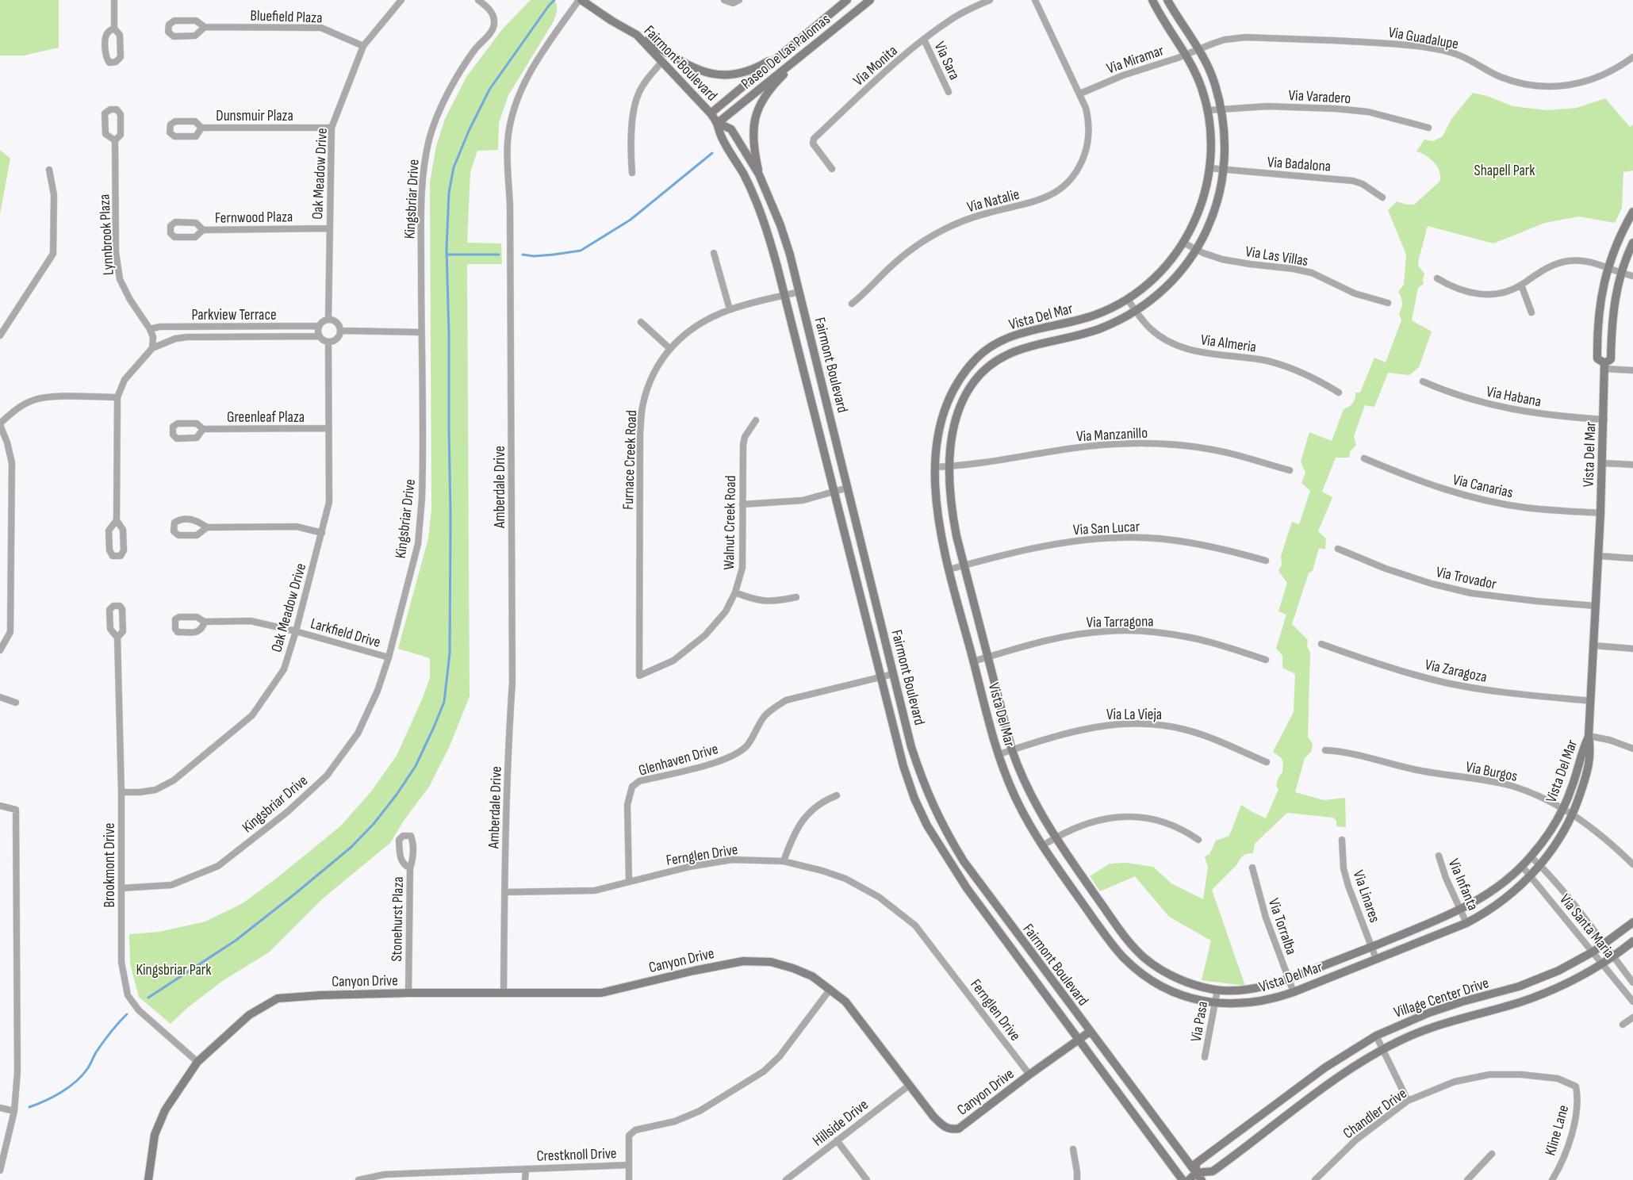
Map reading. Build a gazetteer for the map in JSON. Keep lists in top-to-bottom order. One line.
{"streets":{"street":["Bluefield Plaza","Via Guadalupe","Paseo De Las Palomas","Via Miramar","Via Sara","Fairmont Boulevard","Via Monita","Via Varadero","Dunsmuir Plaza","Via Badalona","Oak Meadow Drive","Kingsbriar Drive","Via Natalie","Fernwood Plaza","Lynnbrook Plaza","Via Las Villas","Parkview Terrace","Vista Del Mar","Via Almeria","Via Habana","Greenleaf Plaza","Via Manzanillo","Furnace Creek Road","Via Canarias","Amberdale Drive","Walnut Creek Road","Via San Lucar","Via Trovador","Via Tarragona","Larkfield Drive","Via Zaragoza","Via La Vieja","Glenhaven Drive","Via Burgos","Fernglen Drive","Brookmont Drive","Via Infanta","Via Linares","Stonehurst Plaza","Via Santa Maria","Via Torralba","Canyon Drive","Village Center Drive","Via Pasa","Chandler Drive","Hillside Drive","Kline Lane","Crestknoll Drive"]},"crossings":[["Bluefield Plaza","Oak Meadow Drive"],["Via Guadalupe","Via Miramar"],["Via Guadalupe","Vista Del Mar"],["Paseo De Las Palomas","Fairmont Boulevard"],["Via Miramar","Via Natalie"],["Via Miramar","Vista Del Mar"],["Via Sara","Via Monita"],["Fairmont Boulevard","Furnace Creek Road"],["Fairmont Boulevard","Amberdale Drive"],["Fairmont Boulevard","Glenhaven Drive"],["Fairmont Boulevard","Canyon Drive"],["Fairmont Boulevard","Village Center Drive"],["Via Varadero","Vista Del Mar"],["Dunsmuir Plaza","Oak Meadow Drive"],["Via Badalona","Vista Del Mar"],["Oak Meadow Drive","Fernwood Plaza"],["Oak Meadow Drive","Parkview Terrace"],["Oak Meadow Drive","Greenleaf Plaza"],["Oak Meadow Drive","Larkfield Drive"],["Oak Meadow Drive","Brookmont Drive"],["Kingsbriar Drive","Larkfield Drive"],["Kingsbriar Drive","Brookmont Drive"],["Lynnbrook Plaza","Parkview Terrace"],["Via Las Villas","Vista Del Mar"],["Vista Del Mar","Via Almeria"],["Vista Del Mar","Via Habana"],["Vista Del Mar","Via Manzanillo"],["Vista Del Mar","Via Canarias"],["Vista Del Mar","Via San Lucar"],["Vista Del Mar","Via Trovador"],["Vista Del Mar","Via Tarragona"],["Vista Del Mar","Via Zaragoza"],["Vista Del Mar","Via La Vieja"],["Vista Del Mar","Via Burgos"],["Vista Del Mar","Via Infanta"],["Vista Del Mar","Via Linares"],["Vista Del Mar","Via Santa Maria"],["Vista Del Mar","Via Torralba"],["Vista Del Mar","Via Pasa"],["Furnace Creek Road","Walnut Creek Road"],["Amberdale Drive","Fernglen Drive"],["Amberdale Drive","Canyon Drive"],["Glenhaven Drive","Fernglen Drive"],["Fernglen Drive","Canyon Drive"],["Brookmont Drive","Canyon Drive"],["Stonehurst Plaza","Canyon Drive"],["Via Santa Maria","Village Center Drive"],["Canyon Drive","Hillside Drive"],["Canyon Drive","Crestknoll Drive"],["Chandler Drive","Kline Lane"]],"parks":["Shapell Park","Kingsbriar Park"]}
